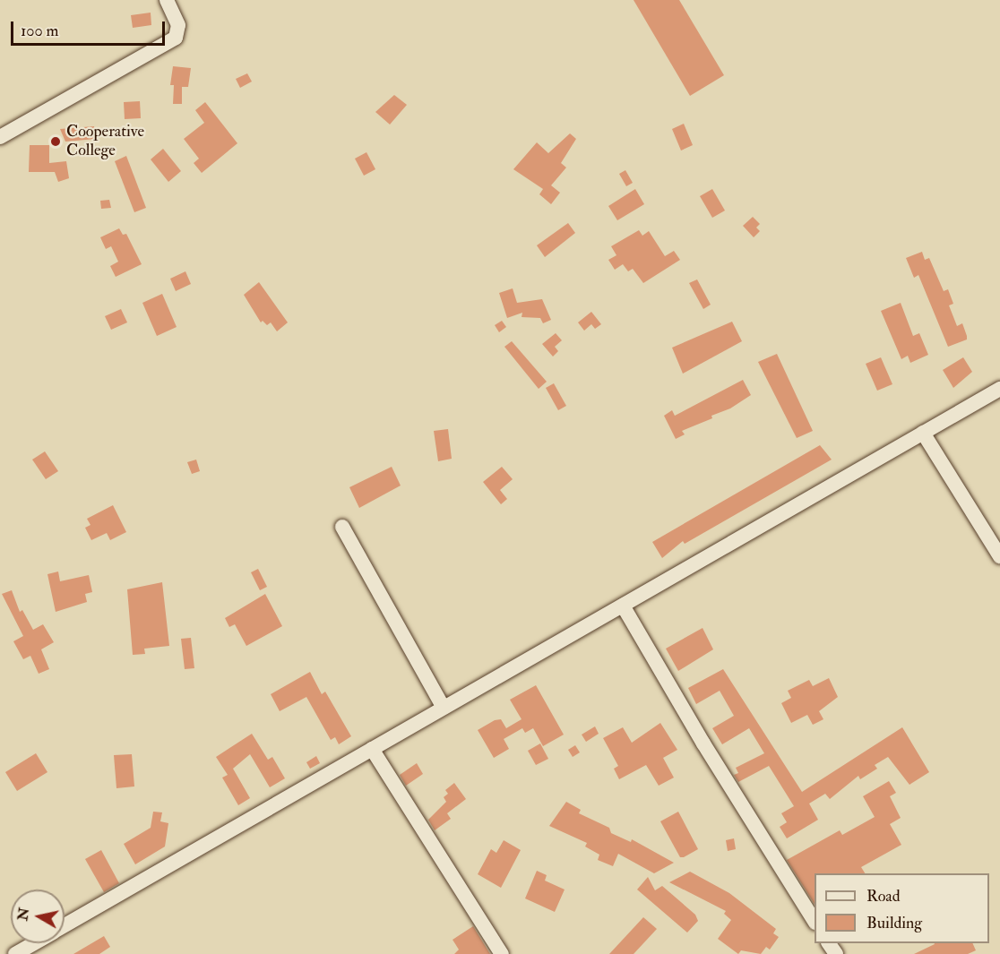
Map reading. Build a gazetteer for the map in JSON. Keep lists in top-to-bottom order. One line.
{"places":["Cooperative College"],"legend":["Road","Building"],"scale_bar":"100 m","north":"left"}
